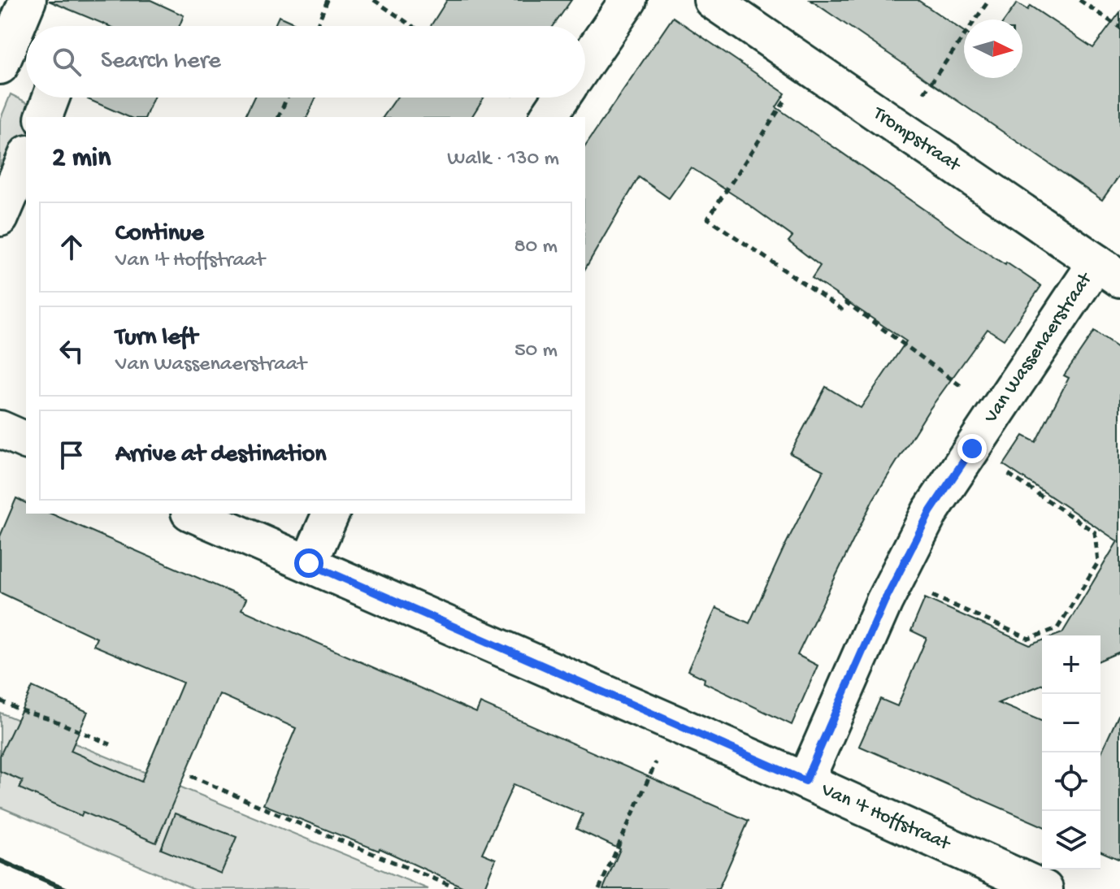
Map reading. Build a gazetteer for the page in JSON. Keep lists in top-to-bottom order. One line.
{"streets":{"street":["Trompstraat","Van Wassenaerstraat","Van 't Hoffstraat"]},"crossings":[["Trompstraat","Van Wassenaerstraat"],["Van Wassenaerstraat","Van 't Hoffstraat"]],"north":"right","page":{"search":"Search here","heading":["2 min","Walk · 130 m"],"list":[["Continue","Van 't Hoffstraat","80 m"],["Turn left","Van Wassenaerstraat","50 m"],"Arrive at destination"],"map_buttons":["+","−"]}}
